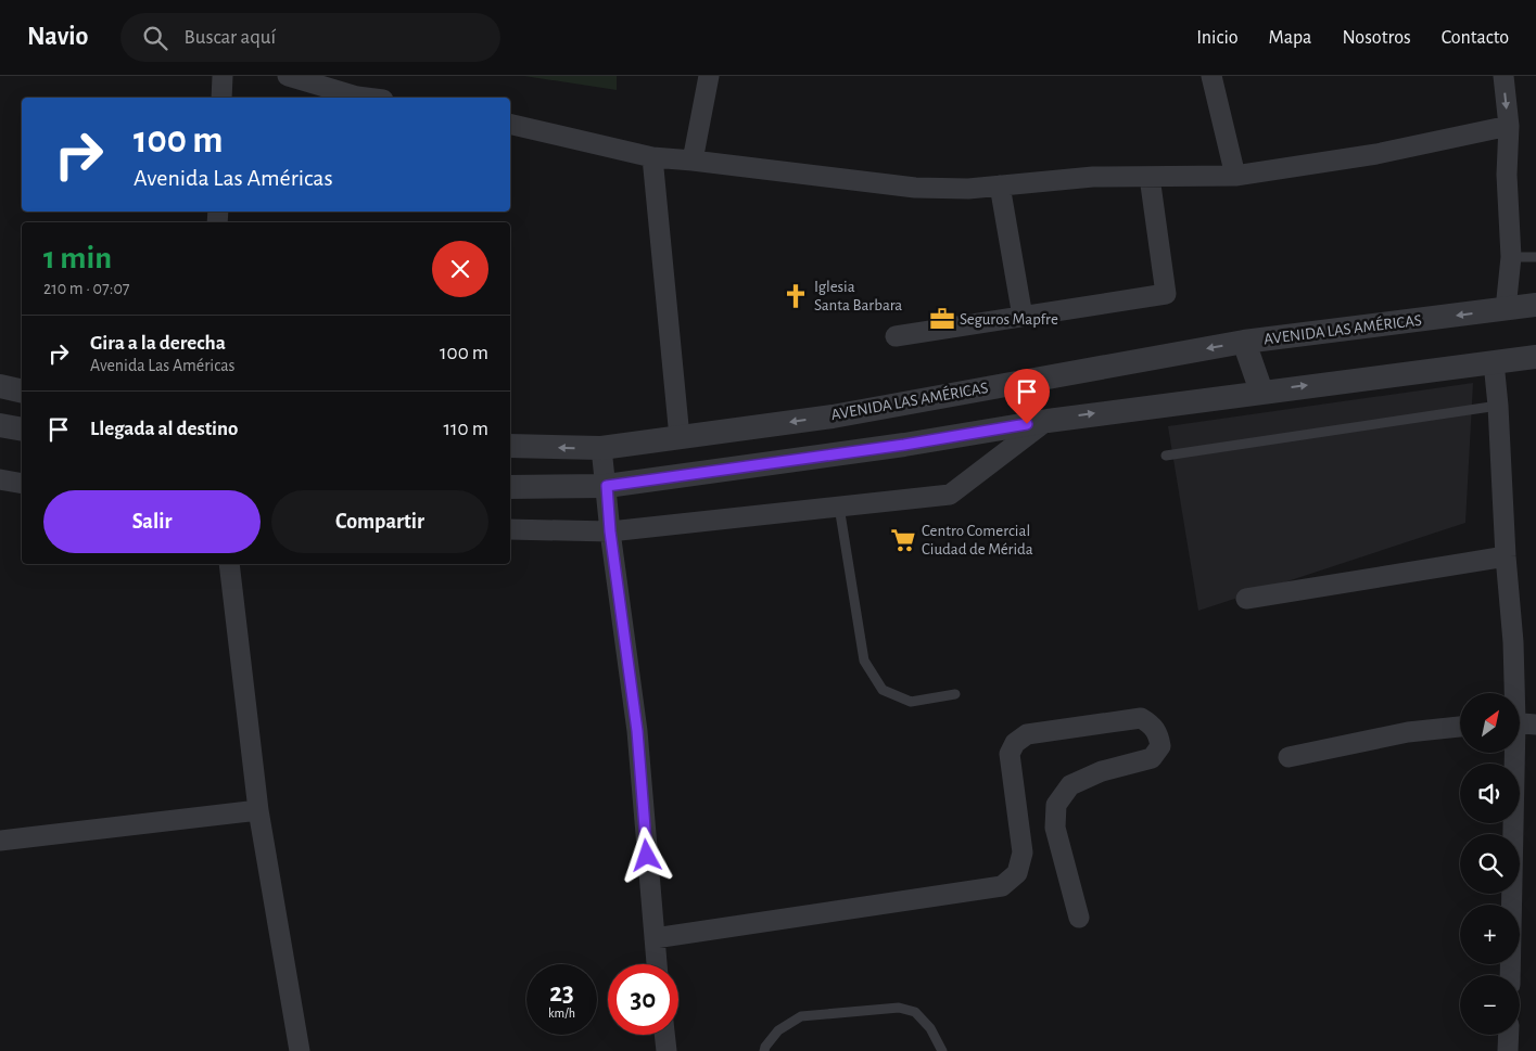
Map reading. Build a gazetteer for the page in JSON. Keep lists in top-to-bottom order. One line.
{"streets":{"street":["AVENIDA LAS AMÉRICAS"]},"places":{"church":["Iglesia Santa Barbara"],"office":["Seguros Mapfre"],"supermarket":["Centro Comercial Ciudad de Mérida"]},"north":"top right","page":{"header":"Navio","search":"Buscar aquí","nav":["Inicio","Mapa","Nosotros","Contacto"],"turn":["100 m","Avenida Las Américas"],"heading":["1 min","210 m · 07:07"],"list":[{"name":"Gira a la derecha","note":"Avenida Las Américas","value":"100 m"},{"name":"Llegada al destino","value":"110 m"}],"buttons":["Salir","Compartir"],"map_buttons":["+","−"],"speed":"23 km/h","limit":"30"}}
